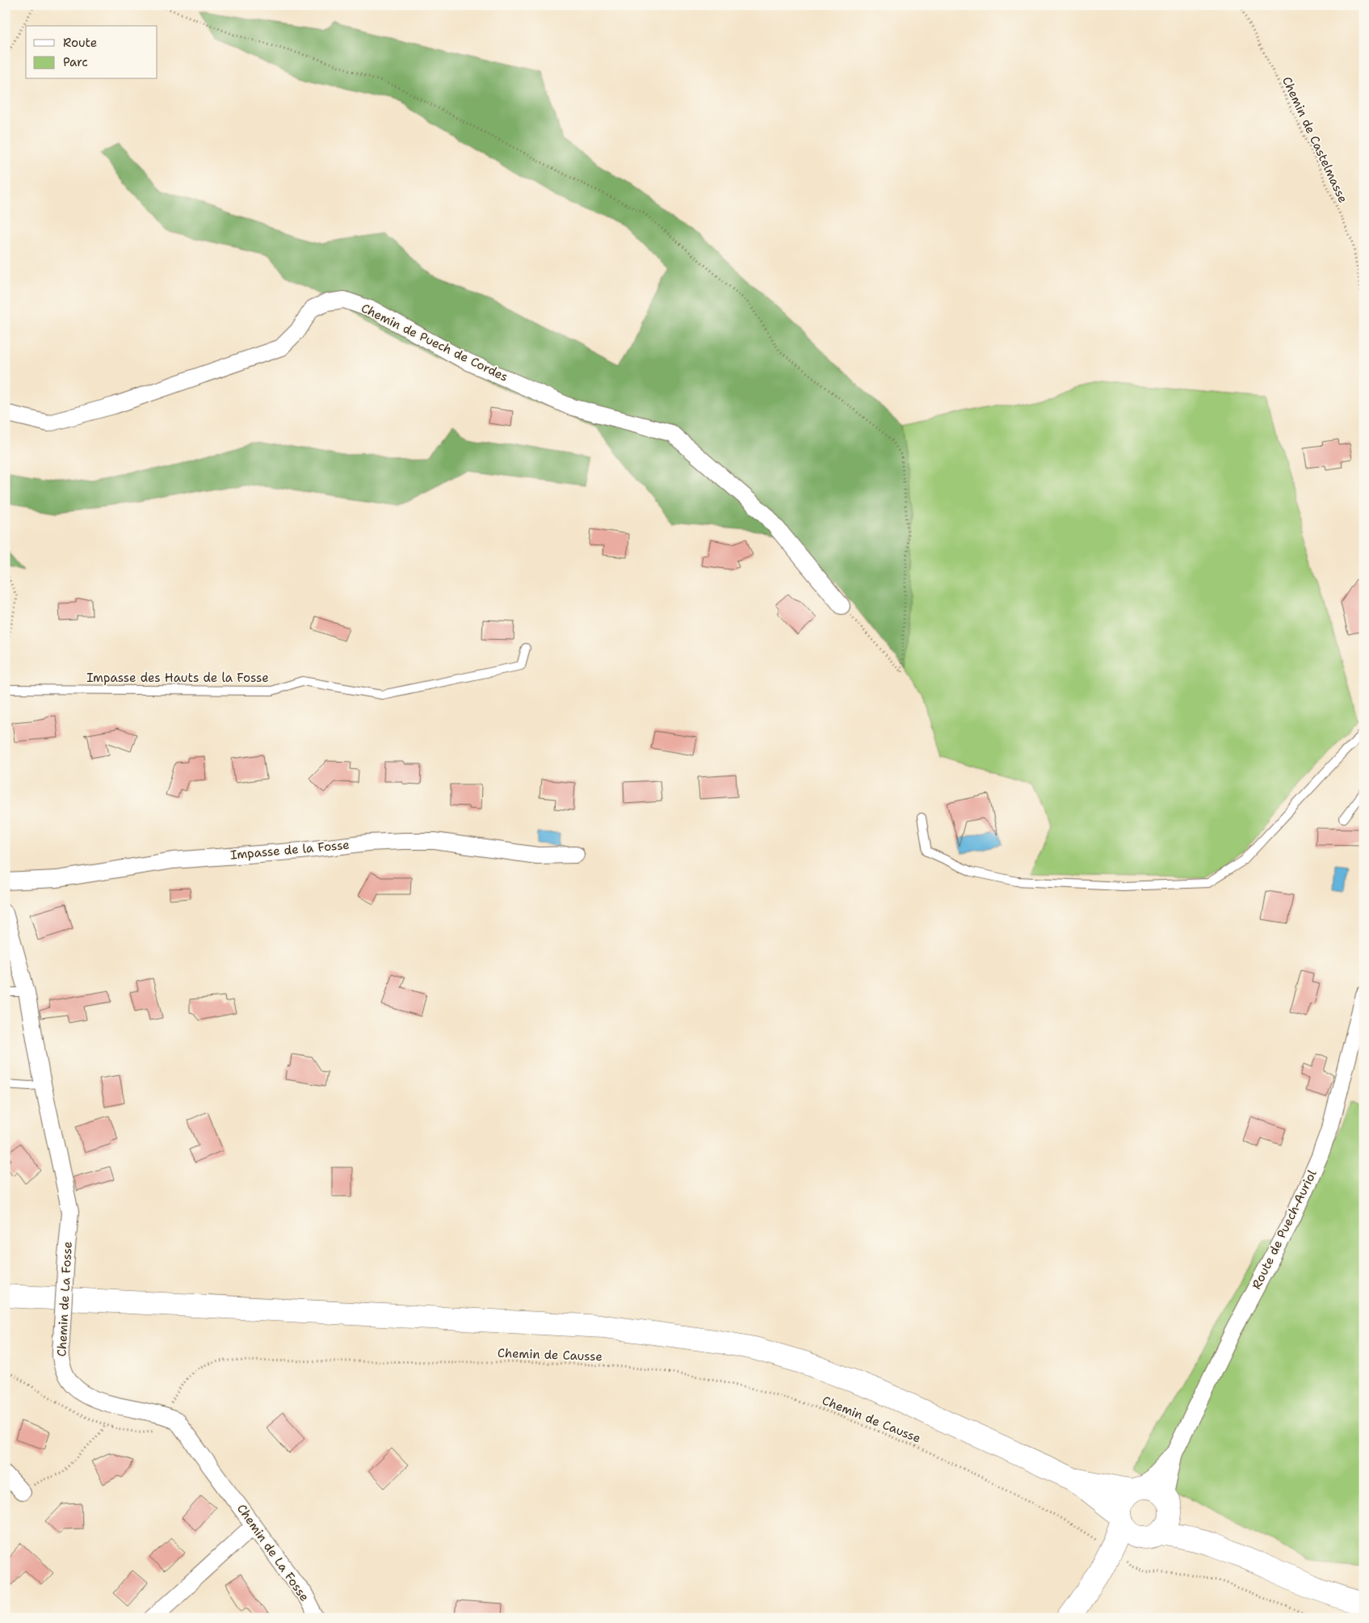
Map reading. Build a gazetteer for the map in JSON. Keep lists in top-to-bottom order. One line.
{"streets":{"street":["Chemin de Puech de Cordes","Impasse de la Fosse","Route de Puech-Auriol","Chemin de La Fosse"],"lane":["Impasse des Hauts de la Fosse"],"path":["Chemin de Castelmasse","Chemin de Causse"]},"crossings":[["Chemin de La Fosse","Chemin de Causse"]],"legend":["Route","Parc"]}
